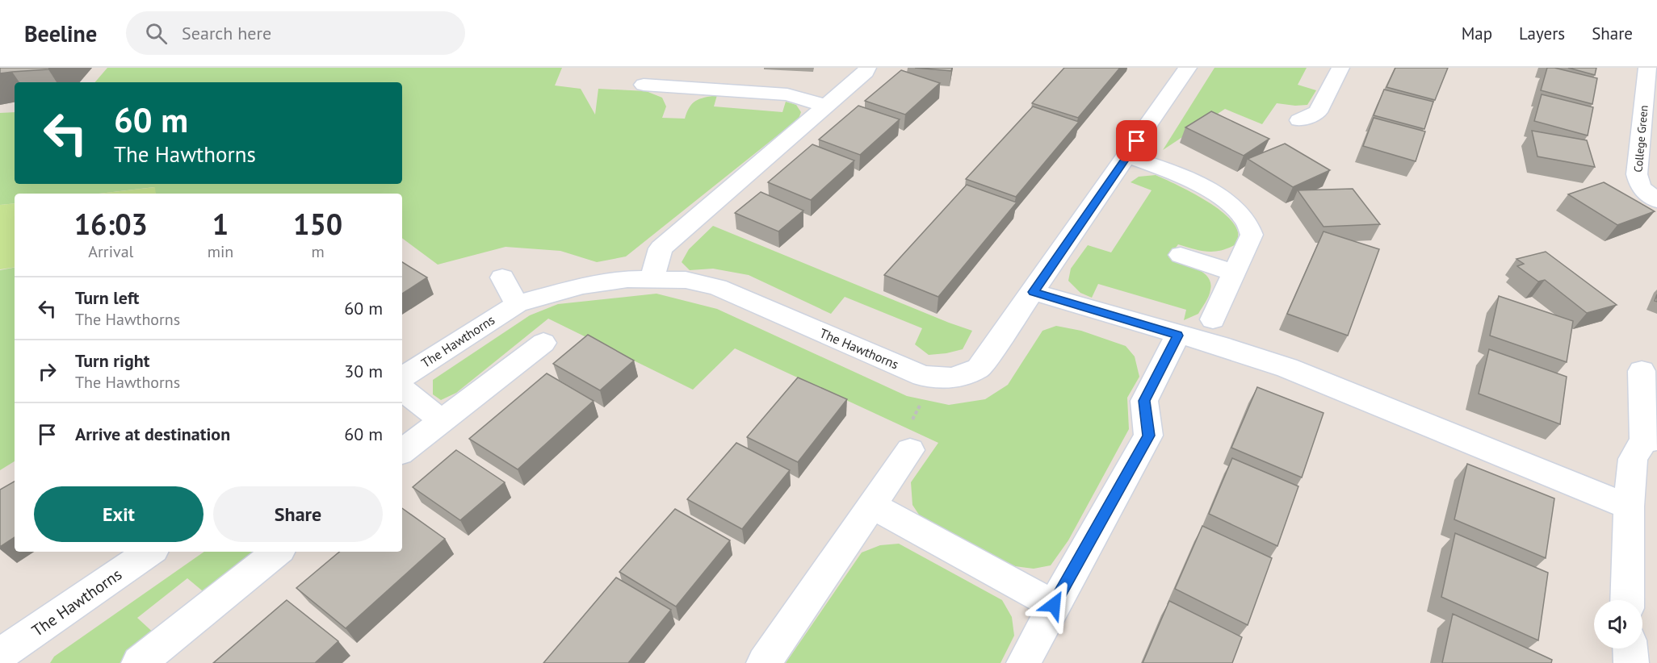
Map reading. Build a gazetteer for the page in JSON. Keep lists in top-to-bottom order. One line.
{"streets":{"street":["College Green","The Hawthorns"]},"page":{"header":"Beeline","search":"Search here","nav":["Map","Layers","Share"],"turn":["60 m","The Hawthorns"],"eta":["16:03","Arrival","1","min","150","m"],"list":[{"name":"Turn left","note":"The Hawthorns","value":"60 m"},{"name":"Turn right","note":"The Hawthorns","value":"30 m"},{"name":"Arrive at destination","value":"60 m"}],"buttons":["Exit","Share"]}}
